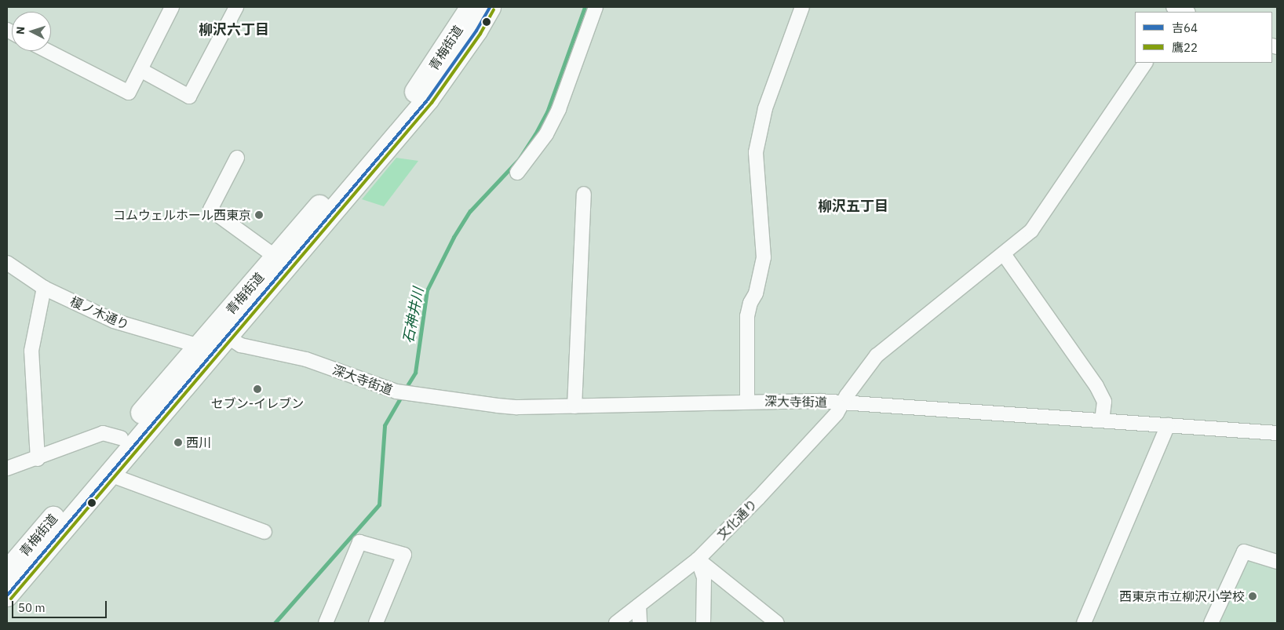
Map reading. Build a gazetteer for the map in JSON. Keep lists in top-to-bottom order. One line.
{"streets":{"main road":["青梅街道"],"street":["榎ノ木通り","深大寺街道","文化通り"]},"crossings":[["青梅街道","榎ノ木通り"],["青梅街道","深大寺街道"],["深大寺街道","文化通り"]],"districts":["柳沢六丁目","柳沢五丁目"],"water":["石神井川"],"places":["コムウェルホール西東京","セブン-イレブン","西川","西東京市立柳沢小学校"],"lines":["transit line 吉64","transit line 鷹22"],"legend":["吉64","鷹22"],"scale_bar":"50 m","north":"left"}
